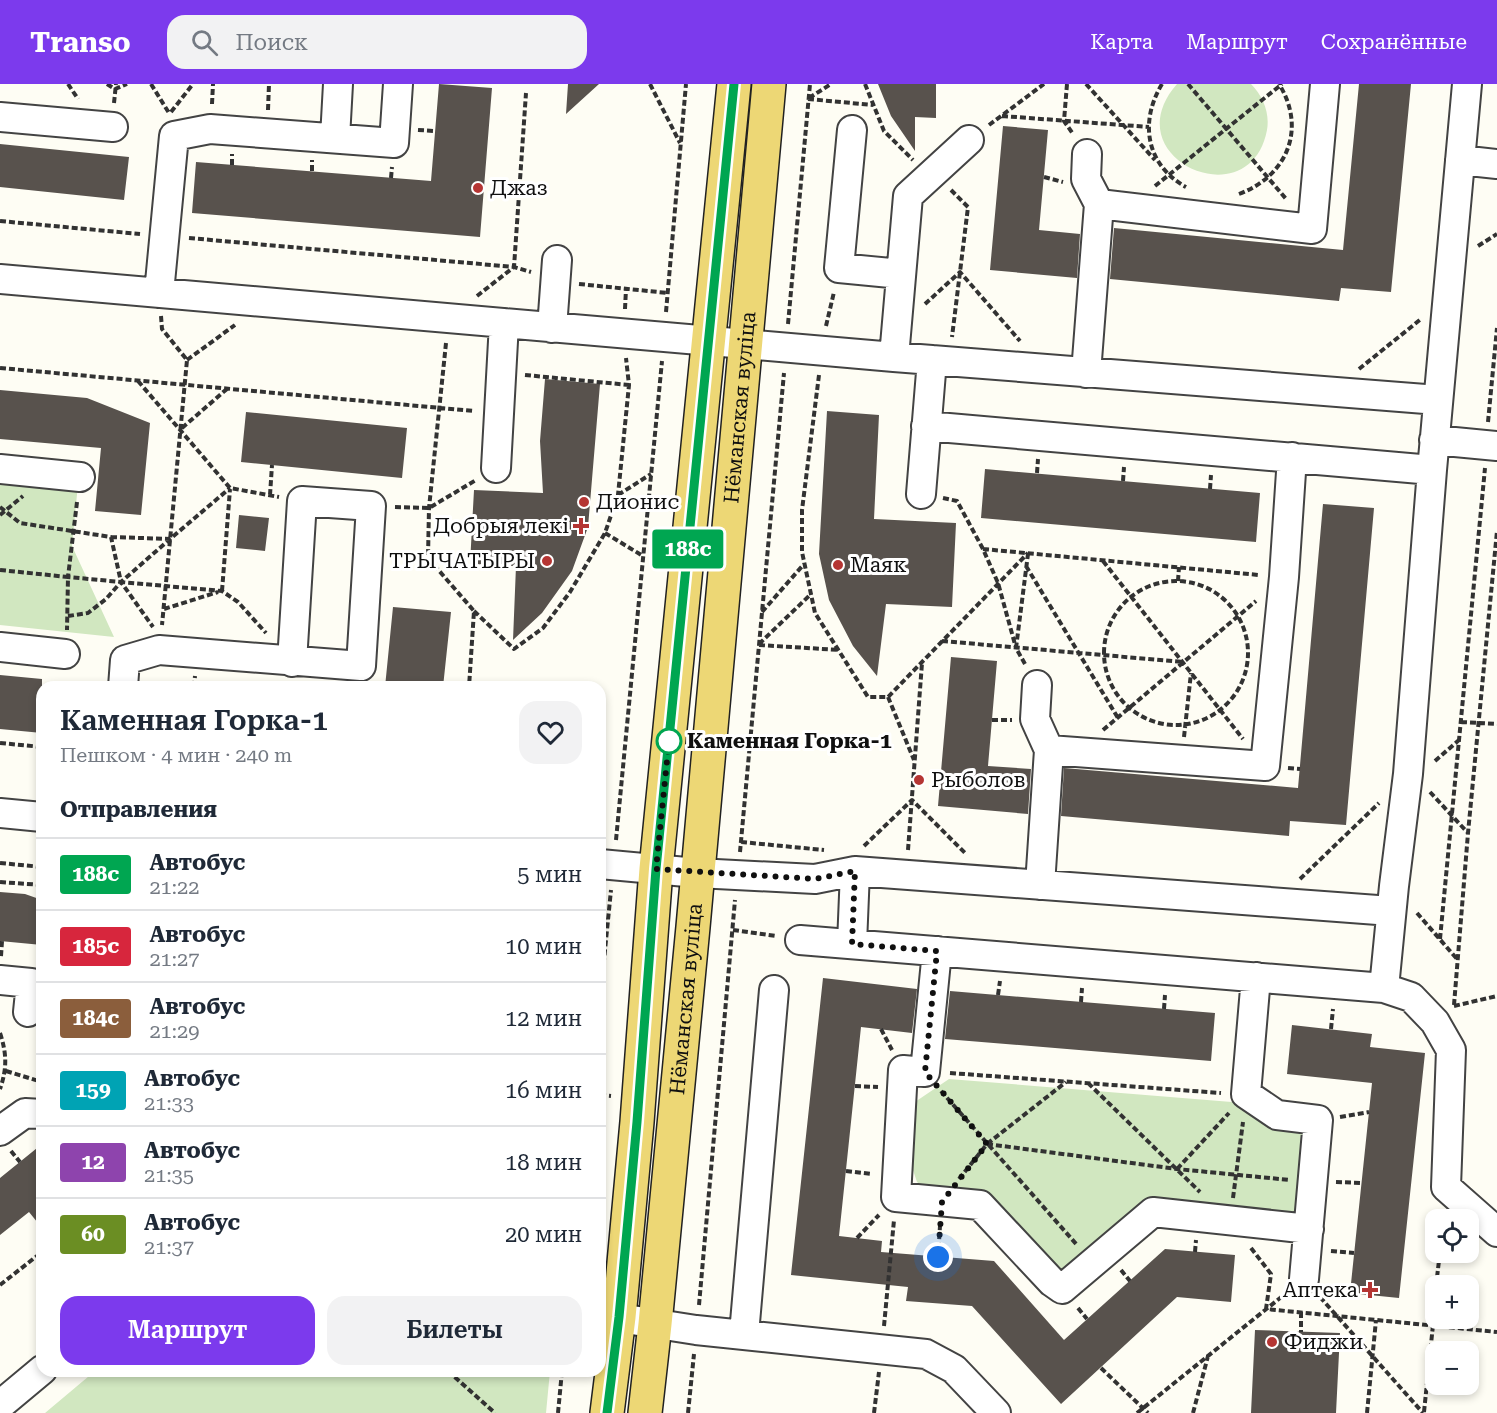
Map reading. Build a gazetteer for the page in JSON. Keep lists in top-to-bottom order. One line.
{"streets":{"main road":["Нёманская вуліца"]},"places":{"other":["Джаз","Дионис","ТРЫЧАТЫРЫ","Маяк","Каменная Горка-1","Рыболов","Фиджи"],"health":["Добрыя лекі","Аптека"]},"lines":["bus line 188с"],"page":{"header":"Transo","search":"Поиск","nav":["Карта","Маршрут","Сохранённые"],"on_map":"188с","heading":[["Каменная Горка-1","Пешком · 4 мин · 240 m"],"Отправления"],"list":[{"mark":"188с","name":"Автобус","note":"21:22","value":"5 мин"},{"mark":"185с","name":"Автобус","note":"21:27","value":"10 мин"},{"mark":"184с","name":"Автобус","note":"21:29","value":"12 мин"},{"mark":"159","name":"Автобус","note":"21:33","value":"16 мин"},{"mark":"12","name":"Автобус","note":"21:35","value":"18 мин"},{"mark":"60","name":"Автобус","note":"21:37","value":"20 мин"}],"map_buttons":["+","−"],"buttons":["Маршрут","Билеты"]}}
